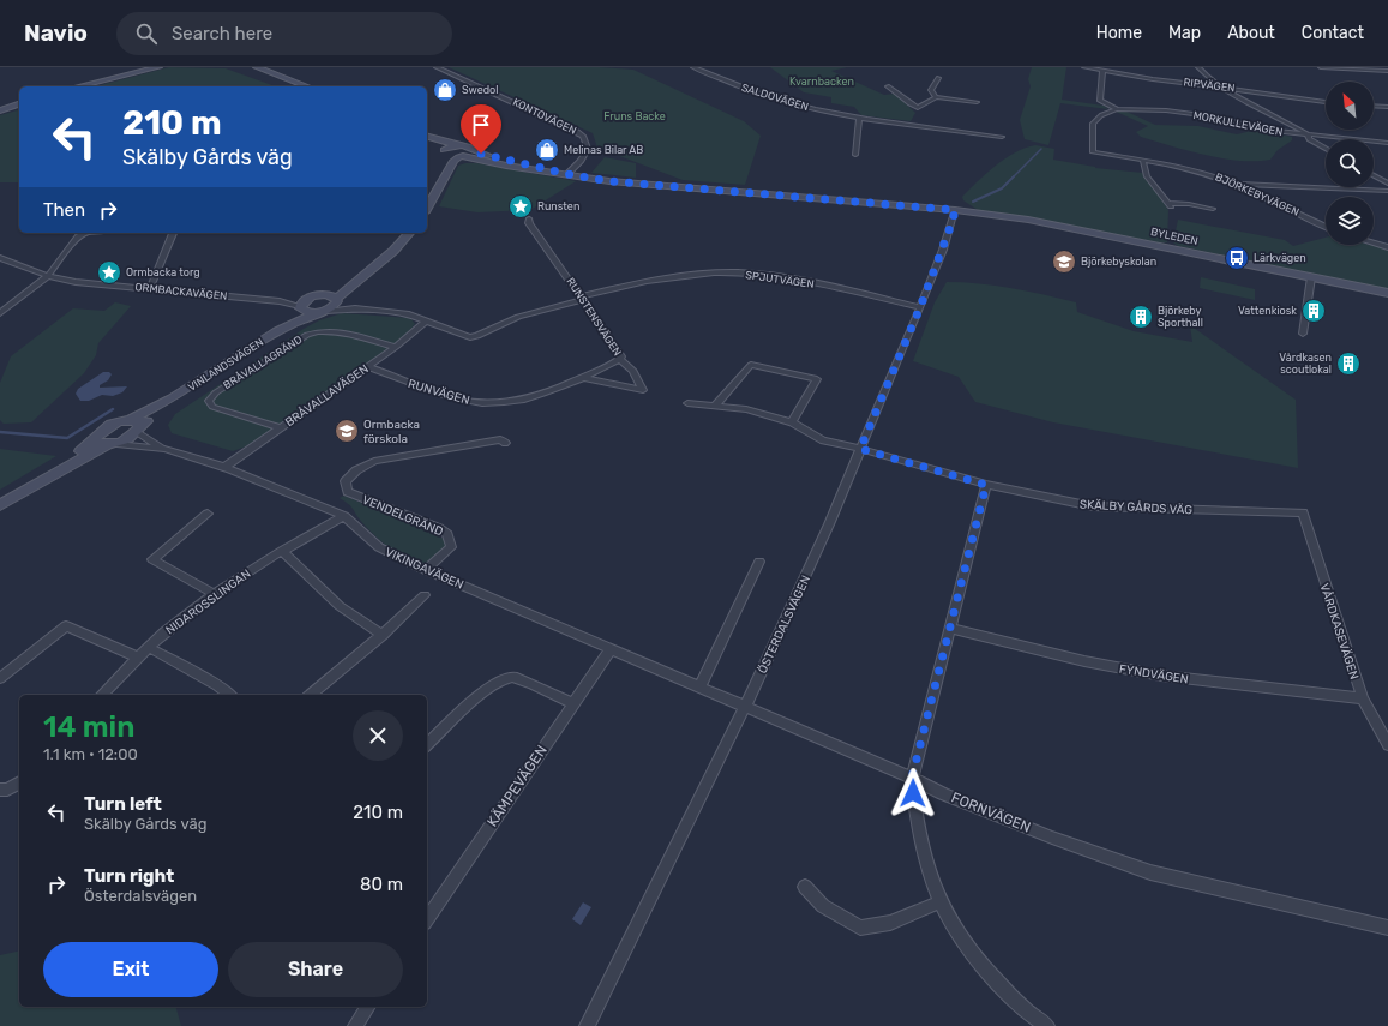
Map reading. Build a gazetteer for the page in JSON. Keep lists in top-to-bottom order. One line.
{"streets":{"street":["RIPVÄGEN","SALDOVÄGEN","KONTOVÄGEN","MORKULLEVÄGEN","BJÖRKEBYVÄGEN","BYLEDEN","SPJUTVÄGEN","ORMBACKAVÄGEN","RUNSTENSVÄGEN","BRÅVALLAGRÄND","VINLANDSVÄGEN","RUNVÄGEN","BRÅVALLAVÄGEN","SKÄLBY GÅRDS VÄG","VENDELGRÄND","VIKINGAVÄGEN","NIDAROSSLINGAN","ÖSTERDALSVÄGEN","VÅRDKASEVÄGEN","FYNDVÄGEN","KÄMPEVÄGEN","FORNVÄGEN"]},"crossings":[["KONTOVÄGEN","BYLEDEN"],["MORKULLEVÄGEN","BJÖRKEBYVÄGEN"],["BYLEDEN","ÖSTERDALSVÄGEN"],["SPJUTVÄGEN","RUNSTENSVÄGEN"],["SPJUTVÄGEN","BRÅVALLAVÄGEN"],["SPJUTVÄGEN","ÖSTERDALSVÄGEN"],["ORMBACKAVÄGEN","VINLANDSVÄGEN"],["RUNSTENSVÄGEN","RUNVÄGEN"],["BRÅVALLAGRÄND","BRÅVALLAVÄGEN"],["VINLANDSVÄGEN","VIKINGAVÄGEN"],["RUNVÄGEN","BRÅVALLAVÄGEN"],["BRÅVALLAVÄGEN","VIKINGAVÄGEN"],["SKÄLBY GÅRDS VÄG","ÖSTERDALSVÄGEN"],["SKÄLBY GÅRDS VÄG","VÅRDKASEVÄGEN"],["VENDELGRÄND","VIKINGAVÄGEN"],["VIKINGAVÄGEN","NIDAROSSLINGAN"],["VIKINGAVÄGEN","KÄMPEVÄGEN"],["VIKINGAVÄGEN","FORNVÄGEN"],["ÖSTERDALSVÄGEN","FORNVÄGEN"],["VÅRDKASEVÄGEN","FYNDVÄGEN"],["KÄMPEVÄGEN","FORNVÄGEN"]],"parks":["Kvarnbacken","Fruns Backe"],"places":{"shop":["Swedol","Melinas Bilar AB"],"place":["Runsten","Ormbacka torg"],"bus stop":["Lärkvägen"],"school or university":["Björkebyskolan","Ormbacka förskola"],"building":["Vattenkiosk","Björkeby Sporthall","Vårdkasen scoutlokal"]},"north":"top left","page":{"header":"Navio","search":"Search here","nav":["Home","Map","About","Contact"],"turn":["210 m","Skälby Gårds väg"],"then":"Then","heading":["14 min","1.1 km · 12:00"],"list":[{"name":"Turn left","note":"Skälby Gårds väg","value":"210 m"},{"name":"Turn right","note":"Österdalsvägen","value":"80 m"}],"buttons":["Exit","Share"]}}
